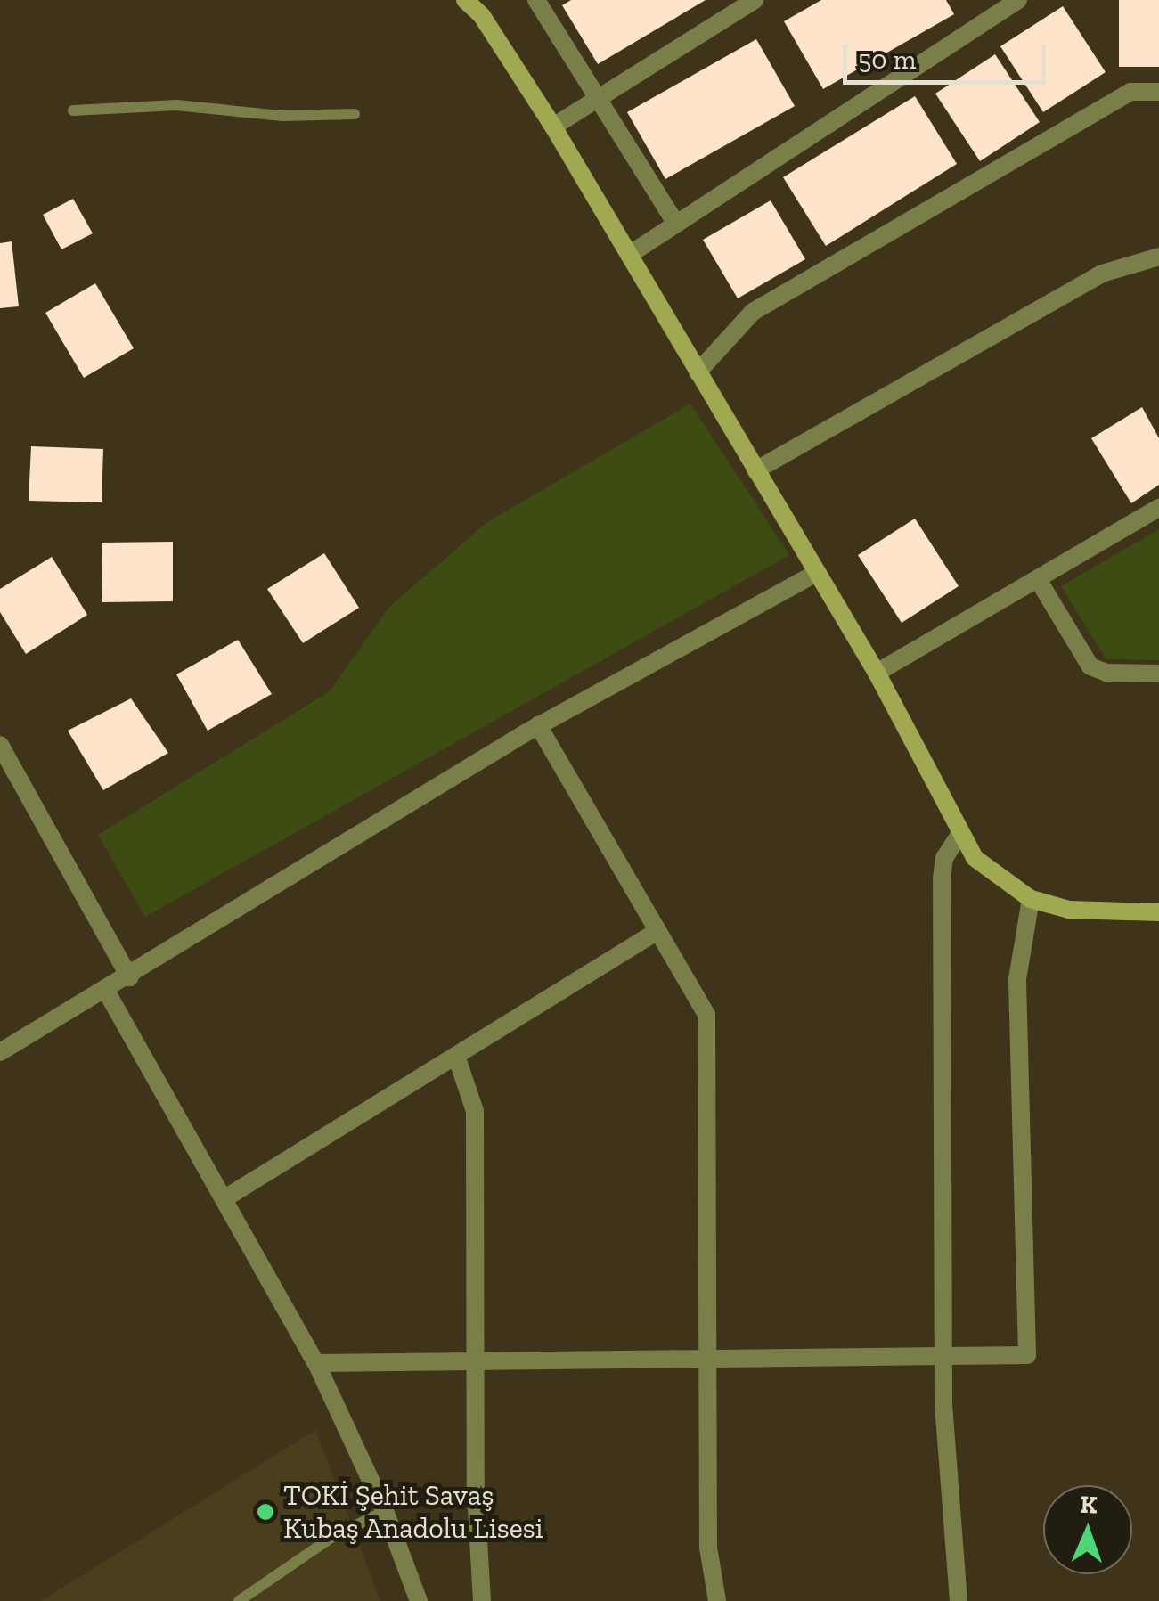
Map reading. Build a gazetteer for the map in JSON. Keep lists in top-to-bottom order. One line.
{"places":["TOKİ Şehit Savaş Kubaş Anadolu Lisesi"],"scale_bar":"50 m","north":"top"}
